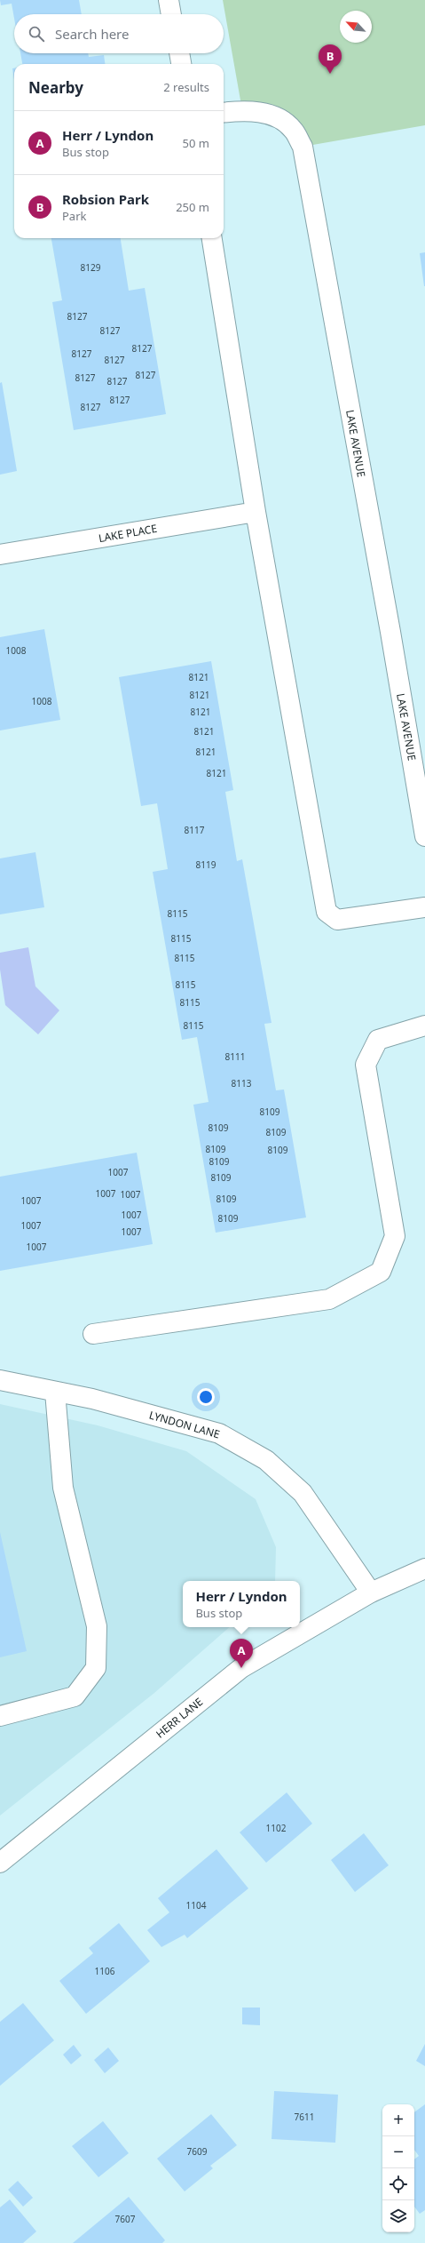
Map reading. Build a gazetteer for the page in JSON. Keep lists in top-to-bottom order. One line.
{"streets":{"street":["LAKE AVENUE","LAKE PLACE","LYNDON LANE","HERR LANE"]},"crossings":[["LYNDON LANE","HERR LANE"]],"house_numbers":["8129","8127","8127","8127","8127","8127","8127","8127","8127","8127","8127","1008","8121","8121","1008","8121","8121","8121","8121","8117","8119","8115","8115","8115","8115","8115","8115","8111","8113","8109","8109","8109","8109","8109","8109","1007","8109","1007","1007","8109","1007","1007","8109","1007","1007","1007","1102","1104","1106","7611","7609","7607"],"north":"top left","page":{"search":"Search here","pins":["B","A"],"heading":["Nearby","2 results"],"list":[{"mark":"A","name":"Herr / Lyndon","note":"Bus stop","value":"50 m"},{"mark":"B","name":"Robsion Park","note":"Park","value":"250 m"}],"popup":["Herr / Lyndon","Bus stop"],"map_buttons":["+","−"]}}
